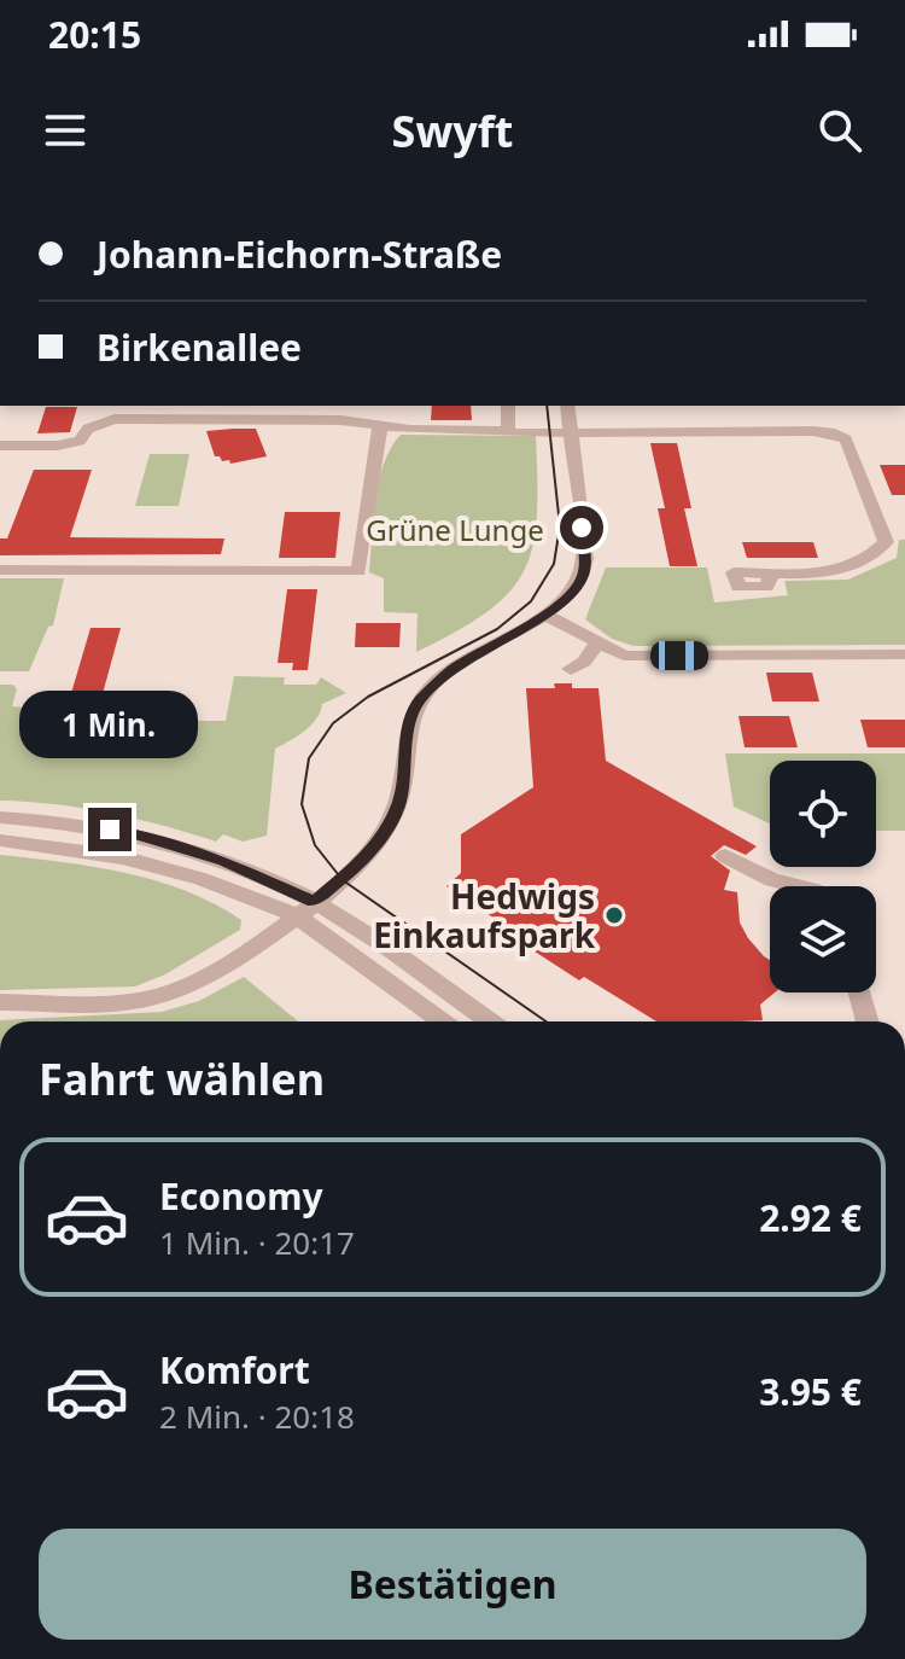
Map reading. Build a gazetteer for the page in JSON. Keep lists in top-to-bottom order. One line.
{"parks":["Grüne Lunge"],"places":["Hedwigs Einkaufspark"],"page":{"status":"20:15","header":"Swyft","banner":["Johann-Eichorn-Straße","Birkenallee"],"bubble":"1 Min.","heading":"Fahrt wählen","list":[{"name":"Economy","note":"1 Min. · 20:17","value":"2.92 €"},{"name":"Komfort","note":"2 Min. · 20:18","value":"3.95 €"}],"buttons":"Bestätigen"}}
